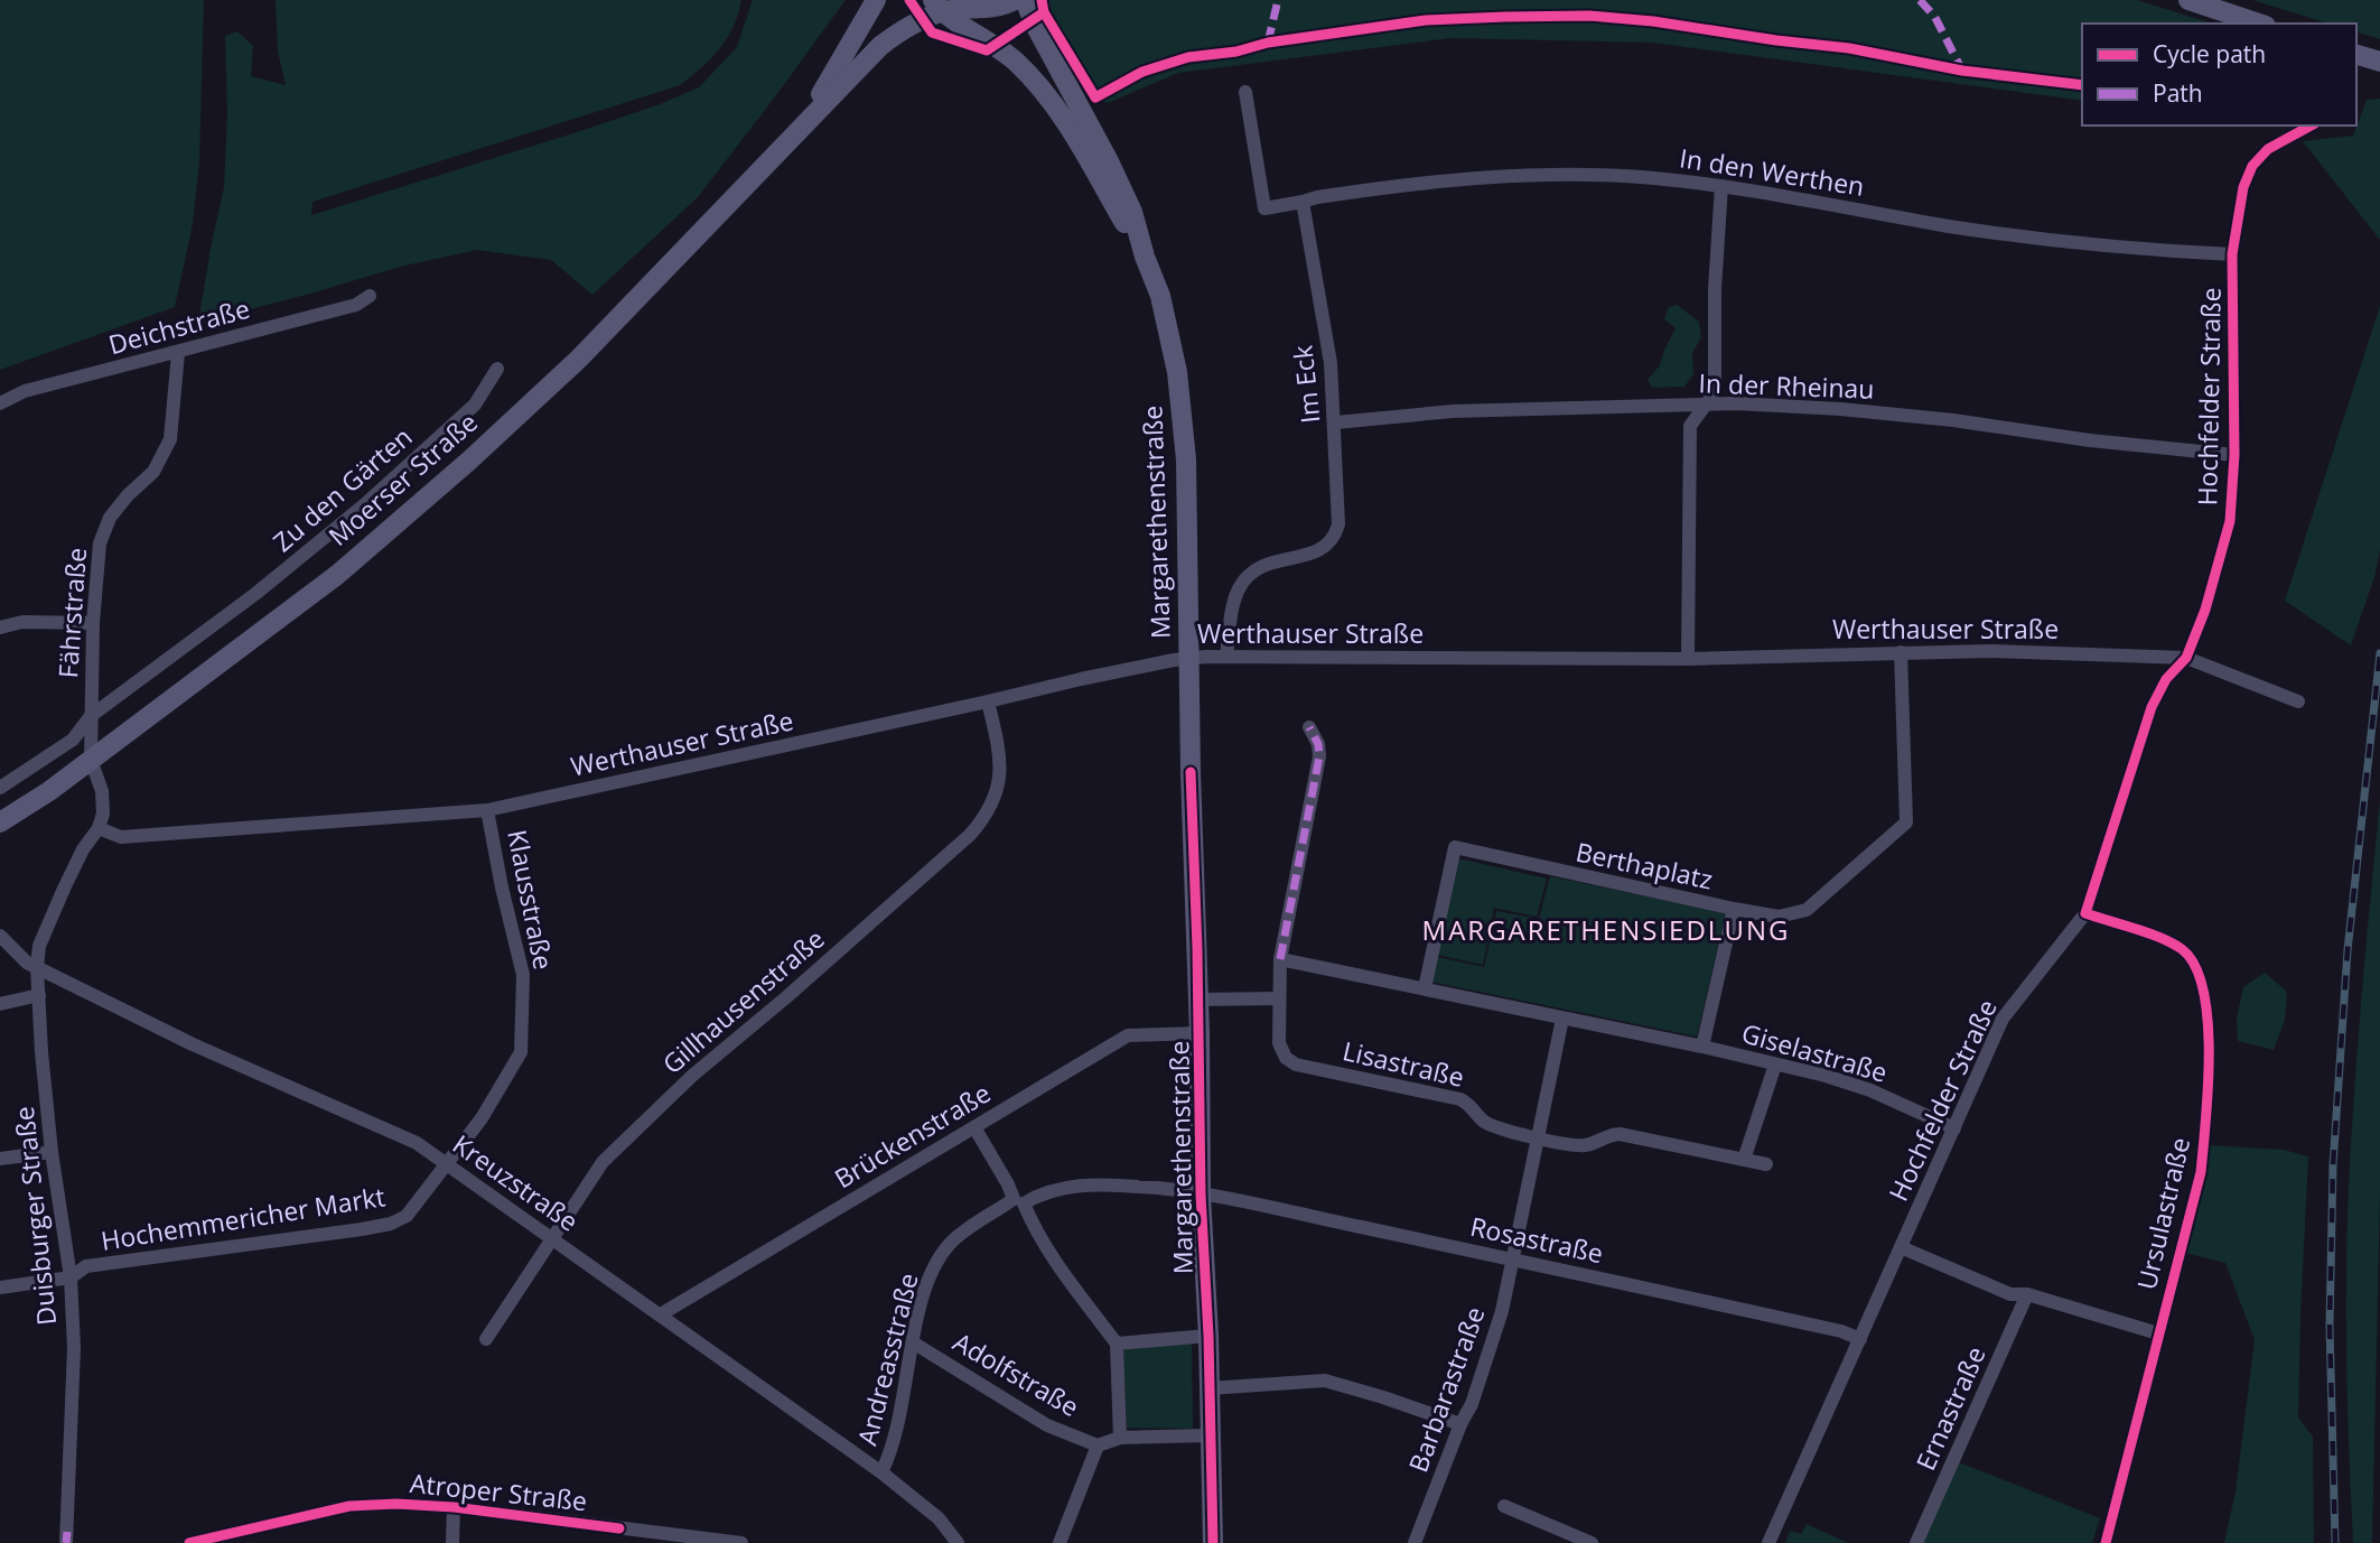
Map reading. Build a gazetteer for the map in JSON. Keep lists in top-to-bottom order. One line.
{"streets":{"main road":["Moerser Straße","Margarethenstraße"],"street":["In den Werthen","Deichstraße","Im Eck","In der Rheinau","Hochfelder Straße","Zu den Gärten","Fährstraße","Werthauser Straße","Berthaplatz","Klausstraße","Gillhausenstraße","Giselastraße","Lisastraße","Brückenstraße","Kreuzstraße","Ursulastraße","Duisburger Straße","Hochemmericher Markt","Rosastraße","Andreasstraße","Adolfstraße","Barbarastraße","Ernastraße","Atroper Straße"]},"crossings":[["In den Werthen","Im Eck"],["In den Werthen","Hochfelder Straße"],["Deichstraße","Fährstraße"],["Im Eck","In der Rheinau"],["Im Eck","Werthauser Straße"],["In der Rheinau","Hochfelder Straße"],["Hochfelder Straße","Werthauser Straße"],["Hochfelder Straße","Giselastraße"],["Hochfelder Straße","Ursulastraße"],["Hochfelder Straße","Rosastraße"],["Moerser Straße","Margarethenstraße"],["Moerser Straße","Fährstraße"],["Moerser Straße","Duisburger Straße"],["Zu den Gärten","Fährstraße"],["Margarethenstraße","Werthauser Straße"],["Margarethenstraße","Brückenstraße"],["Margarethenstraße","Rosastraße"],["Margarethenstraße","Andreasstraße"],["Fährstraße","Duisburger Straße"],["Werthauser Straße","Klausstraße"],["Werthauser Straße","Gillhausenstraße"],["Werthauser Straße","Duisburger Straße"],["Berthaplatz","Giselastraße"],["Klausstraße","Kreuzstraße"],["Klausstraße","Hochemmericher Markt"],["Gillhausenstraße","Kreuzstraße"],["Lisastraße","Barbarastraße"],["Brückenstraße","Kreuzstraße"],["Kreuzstraße","Duisburger Straße"],["Kreuzstraße","Hochemmericher Markt"],["Kreuzstraße","Andreasstraße"],["Duisburger Straße","Hochemmericher Markt"],["Rosastraße","Andreasstraße"],["Rosastraße","Barbarastraße"],["Andreasstraße","Adolfstraße"]],"districts":["MARGARETHENSIEDLUNG"],"legend":["Cycle path","Path"]}
